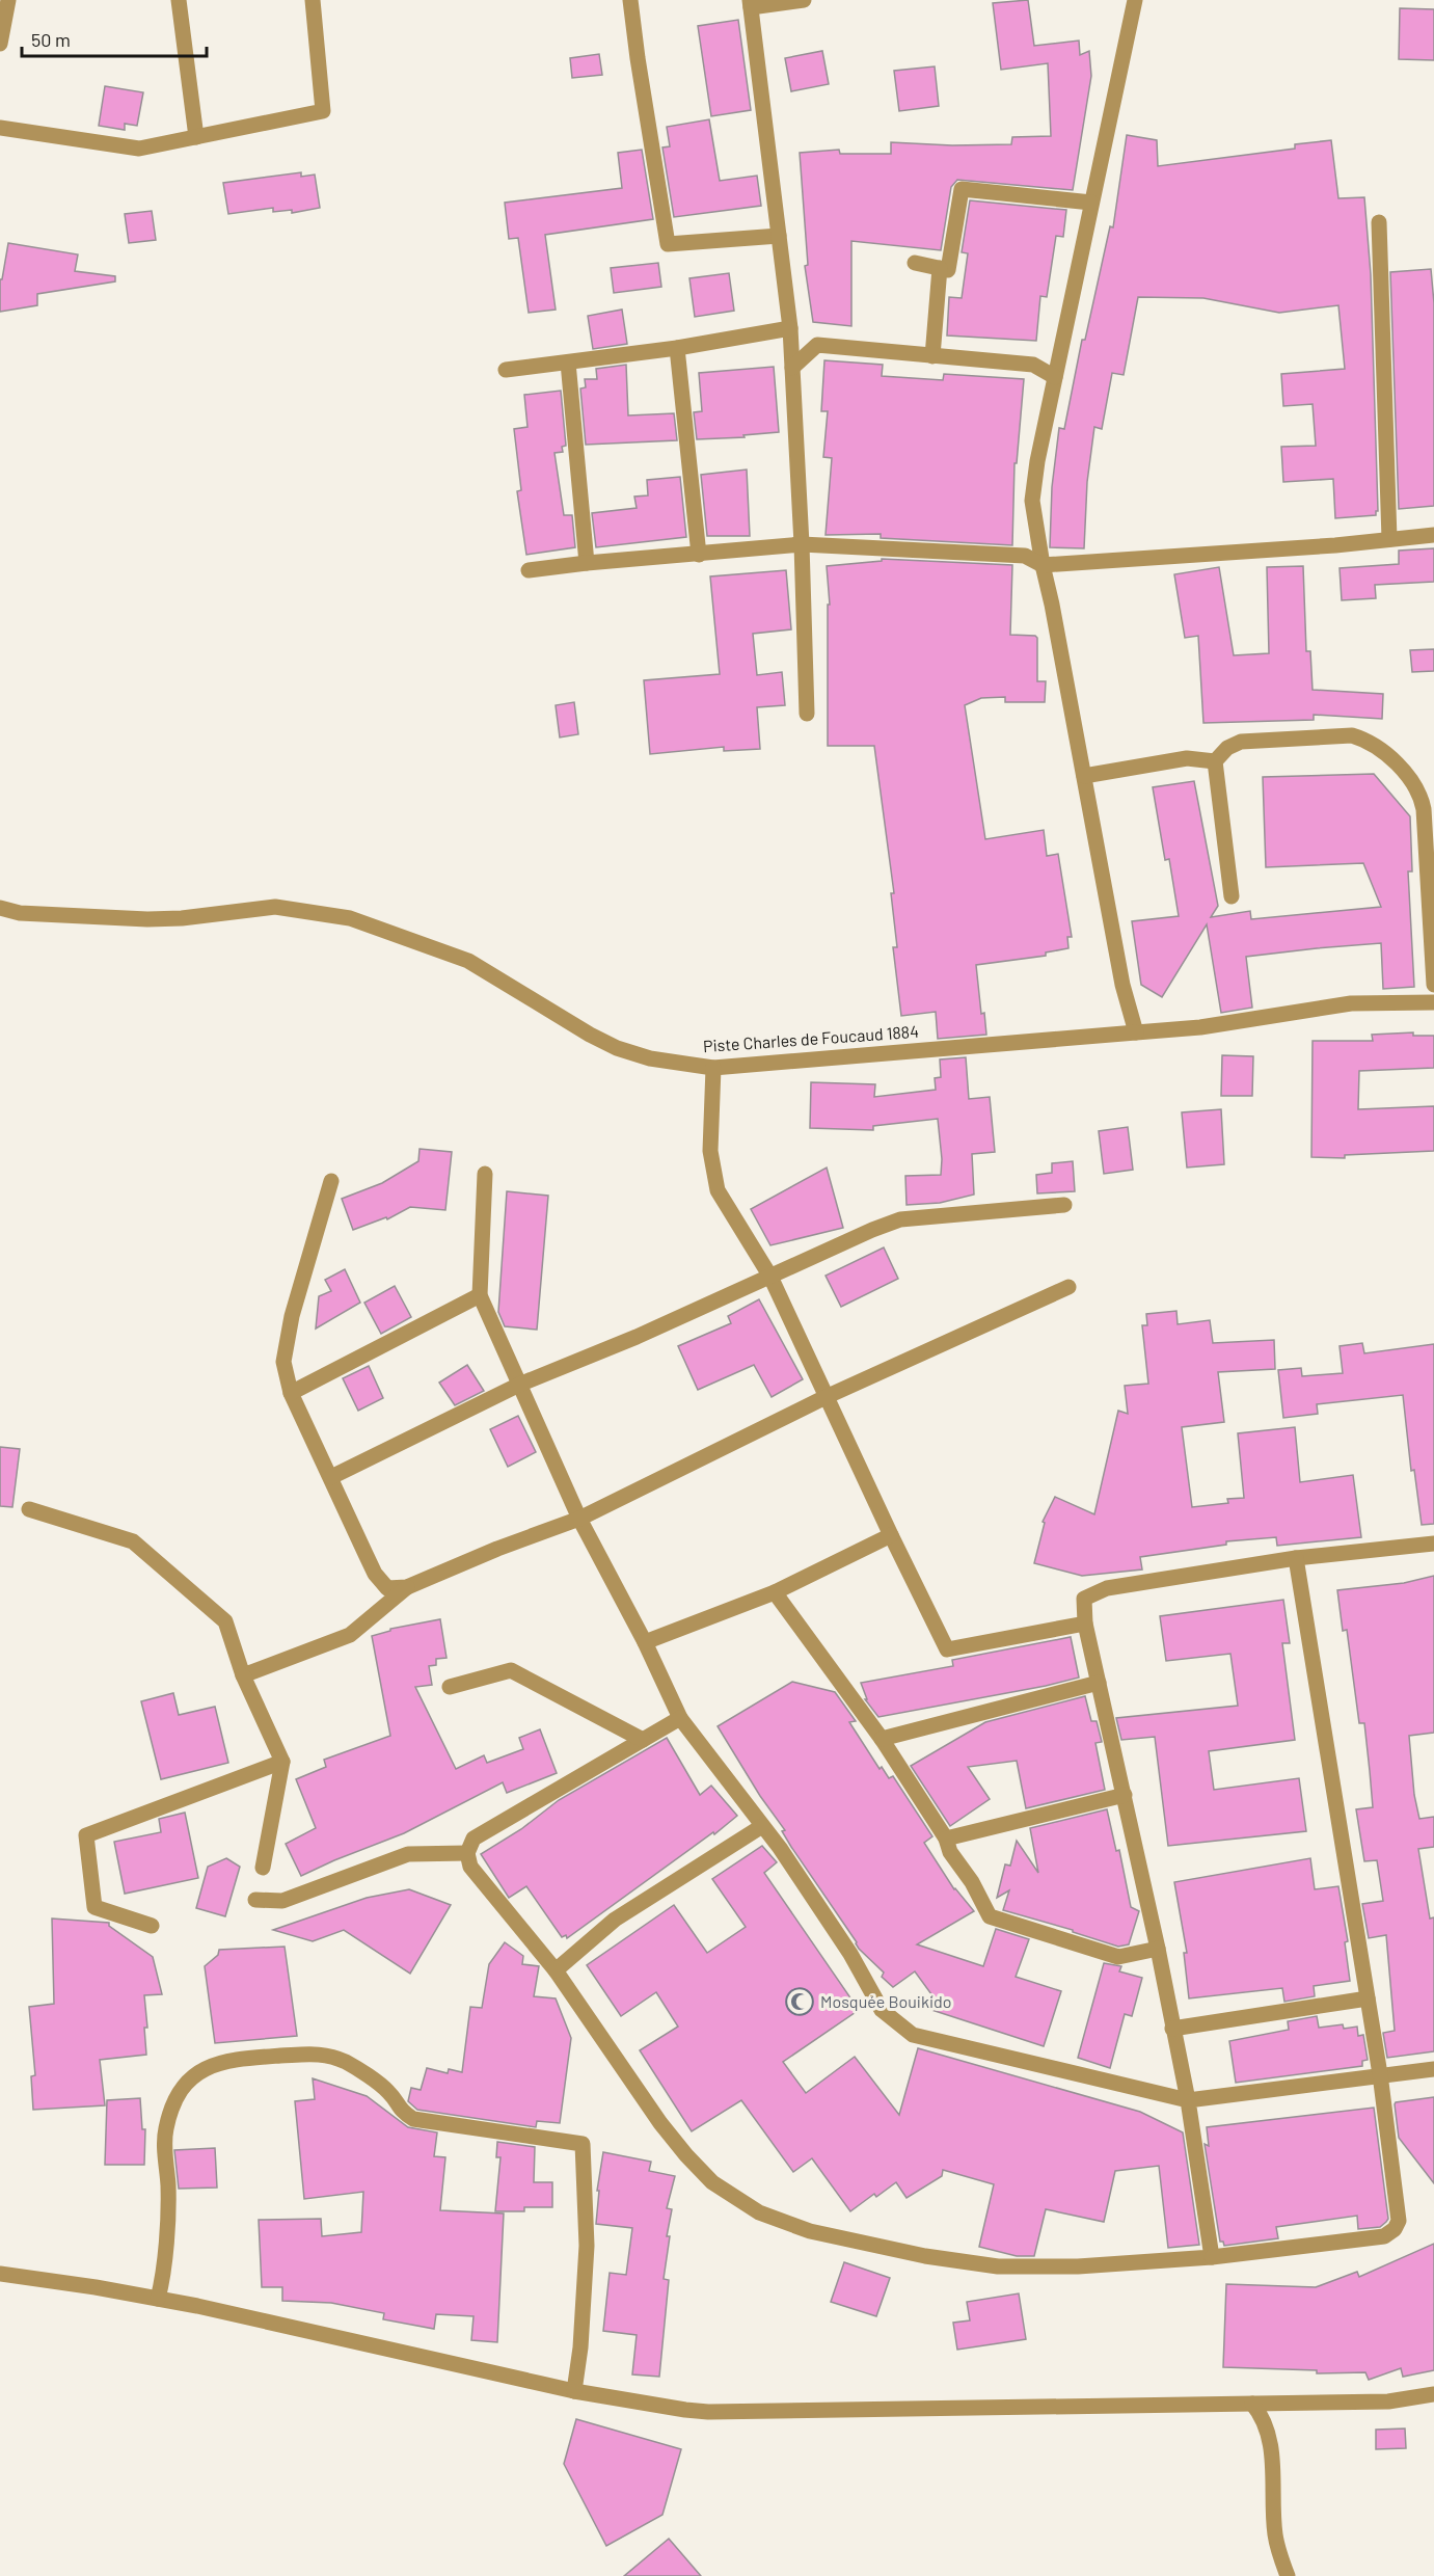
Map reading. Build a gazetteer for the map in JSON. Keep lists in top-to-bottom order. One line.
{"streets":{"street":["Piste Charles de Foucaud 1884"]},"places":{"mosque":["Mosquée Bouikido"]},"scale_bar":"50 m"}
